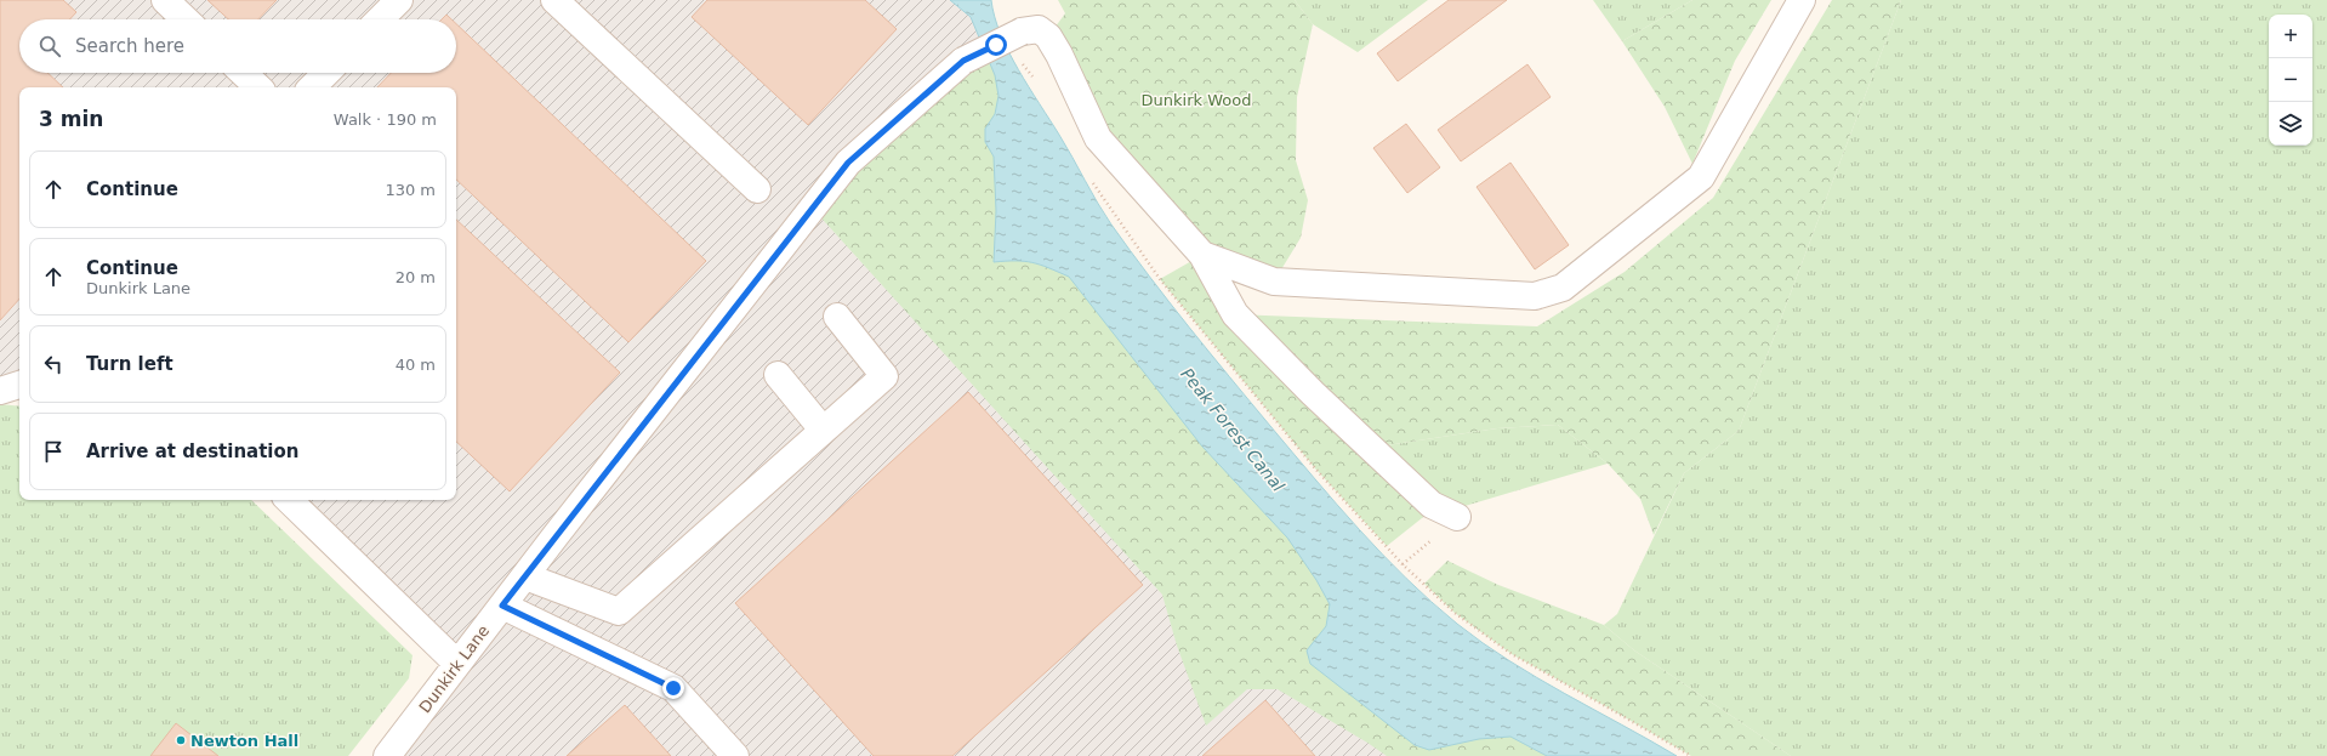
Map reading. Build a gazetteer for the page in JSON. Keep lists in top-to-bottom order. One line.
{"streets":{"street":["Dunkirk Lane"]},"water":["Peak Forest Canal"],"parks":["Dunkirk Wood"],"places":["Newton Hall"],"page":{"map_buttons":["+","−"],"search":"Search here","heading":["3 min","Walk · 190 m"],"list":[["Continue","130 m"],["Continue","Dunkirk Lane","20 m"],["Turn left","40 m"],"Arrive at destination"]}}
